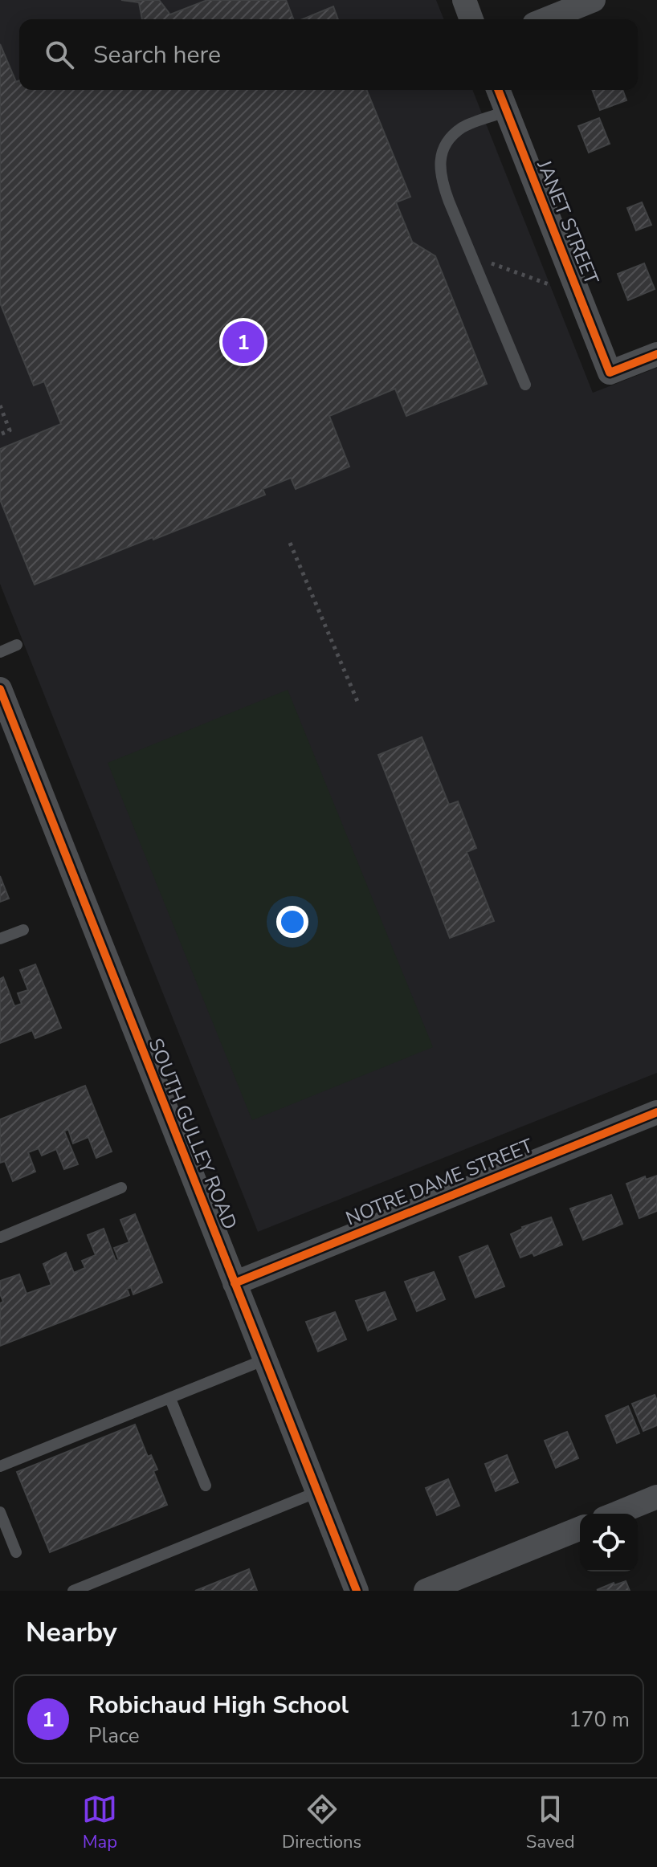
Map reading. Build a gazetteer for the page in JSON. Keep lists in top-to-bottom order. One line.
{"streets":{"street":["JANET STREET","SOUTH GULLEY ROAD","NOTRE DAME STREET"]},"crossings":[["SOUTH GULLEY ROAD","NOTRE DAME STREET"]],"page":{"search":"Search here","pins":"1","heading":"Nearby","list":[{"mark":"1","name":"Robichaud High School","note":"Place","value":"170 m"}],"nav":["Map","Directions","Saved"]}}
